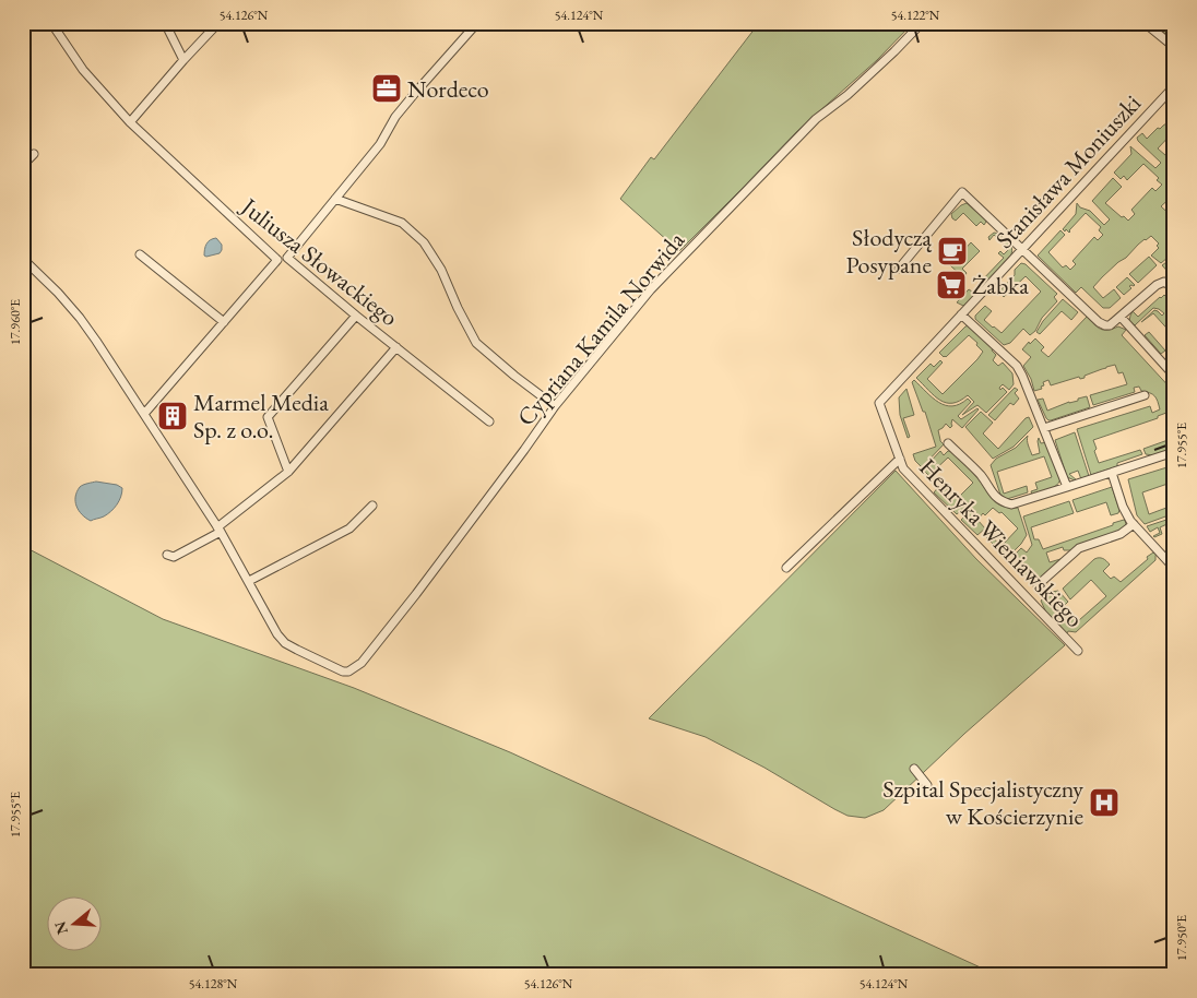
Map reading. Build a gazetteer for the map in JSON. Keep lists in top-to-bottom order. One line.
{"streets":{"street":["Stanisława Moniuszki","Juliusza Słowackiego","Cypriana Kamila Norwida","Henryka Wieniawskiego"]},"crossings":[["Stanisława Moniuszki","Henryka Wieniawskiego"]],"places":{"office":["Nordeco"],"cafe":["Słodyczą Posypane"],"supermarket":["Żabka"],"building":["Marmel Media Sp. z o.o."],"hospital":["Szpital Specjalistyczny w Kościerzynie"]},"north":"left","coordinates":["54.126°N","54.124°N","54.122°N","17.960°E","17.955°E","17.950°E","54.128°N"]}
